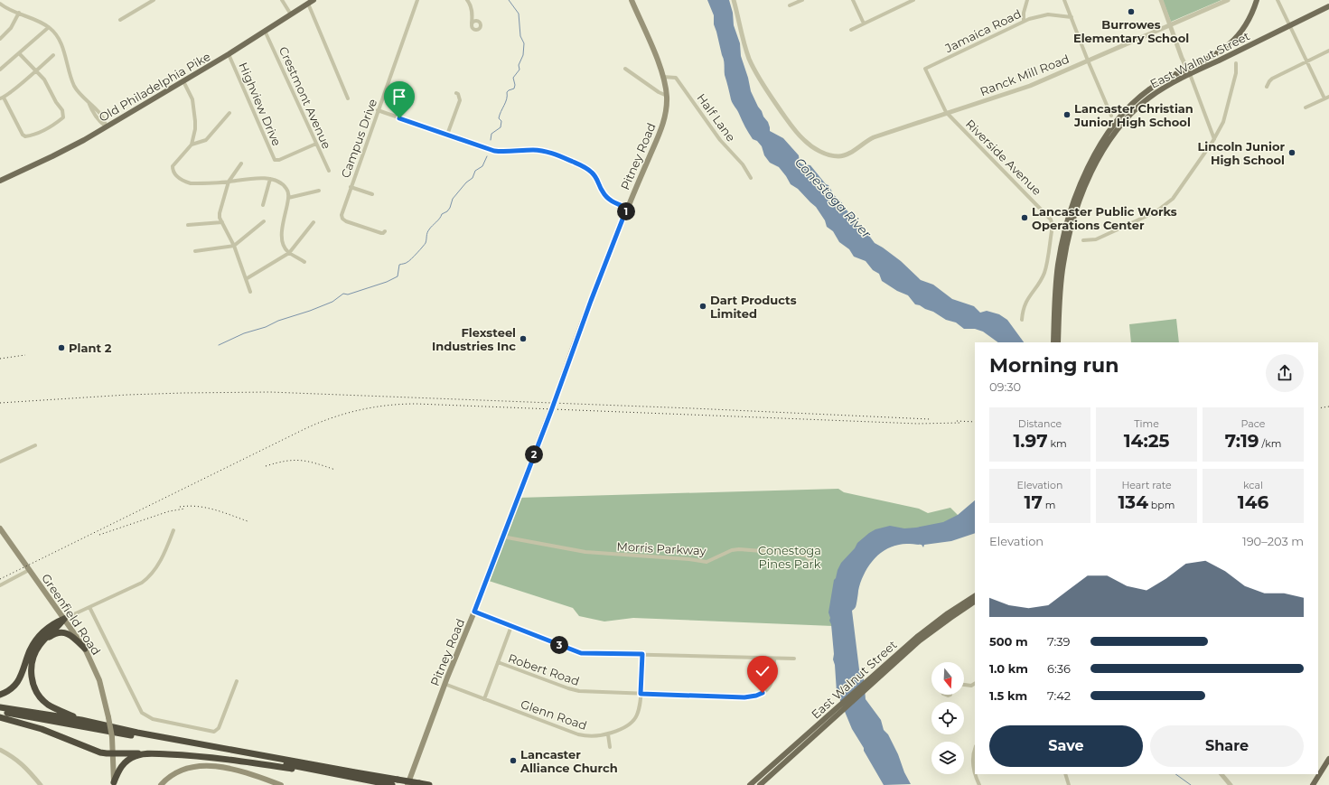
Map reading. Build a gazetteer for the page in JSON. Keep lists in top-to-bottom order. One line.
{"streets":{"main road":["East Walnut Street","Old Philadelphia Pike","Pitney Road","Greenfield Road"],"street":["Jamaica Road","Ranck Mill Road","Crestmont Avenue","Highview Drive","Half Lane","Campus Drive","Riverside Avenue","Morris Parkway","Robert Road","Glenn Road"]},"crossings":[["Jamaica Road","Riverside Avenue"],["Ranck Mill Road","Riverside Avenue"],["Old Philadelphia Pike","Crestmont Avenue"],["Old Philadelphia Pike","Highview Drive"],["Crestmont Avenue","Highview Drive"],["Half Lane","Pitney Road"],["Pitney Road","Morris Parkway"],["Pitney Road","Glenn Road"],["Robert Road","Glenn Road"]],"water":["Conestoga River"],"parks":["Conestoga Pines Park"],"places":["Burrowes Elementary School","Lancaster Christian Junior High School","Lincoln Junior High School","Lancaster Public Works Operations Center","Dart Products Limited","Flexsteel Industries Inc","Plant 2","Lancaster Alliance Church"],"north":"bottom","page":{"pins":["1","2","3"],"heading":["Morning run","09:30"],"stats":[["Distance","1.97 km"],["Time","14:25"],["Pace","7:19 /km"],["Elevation","17 m"],["Heart rate","134 bpm"],["kcal","146"]],"chart":["Elevation","190–203 m"],"list":[{"name":"500 m","note":"7:39"},{"name":"1.0 km","note":"6:36"},{"name":"1.5 km","note":"7:42"}],"buttons":["Save","Share"]}}
